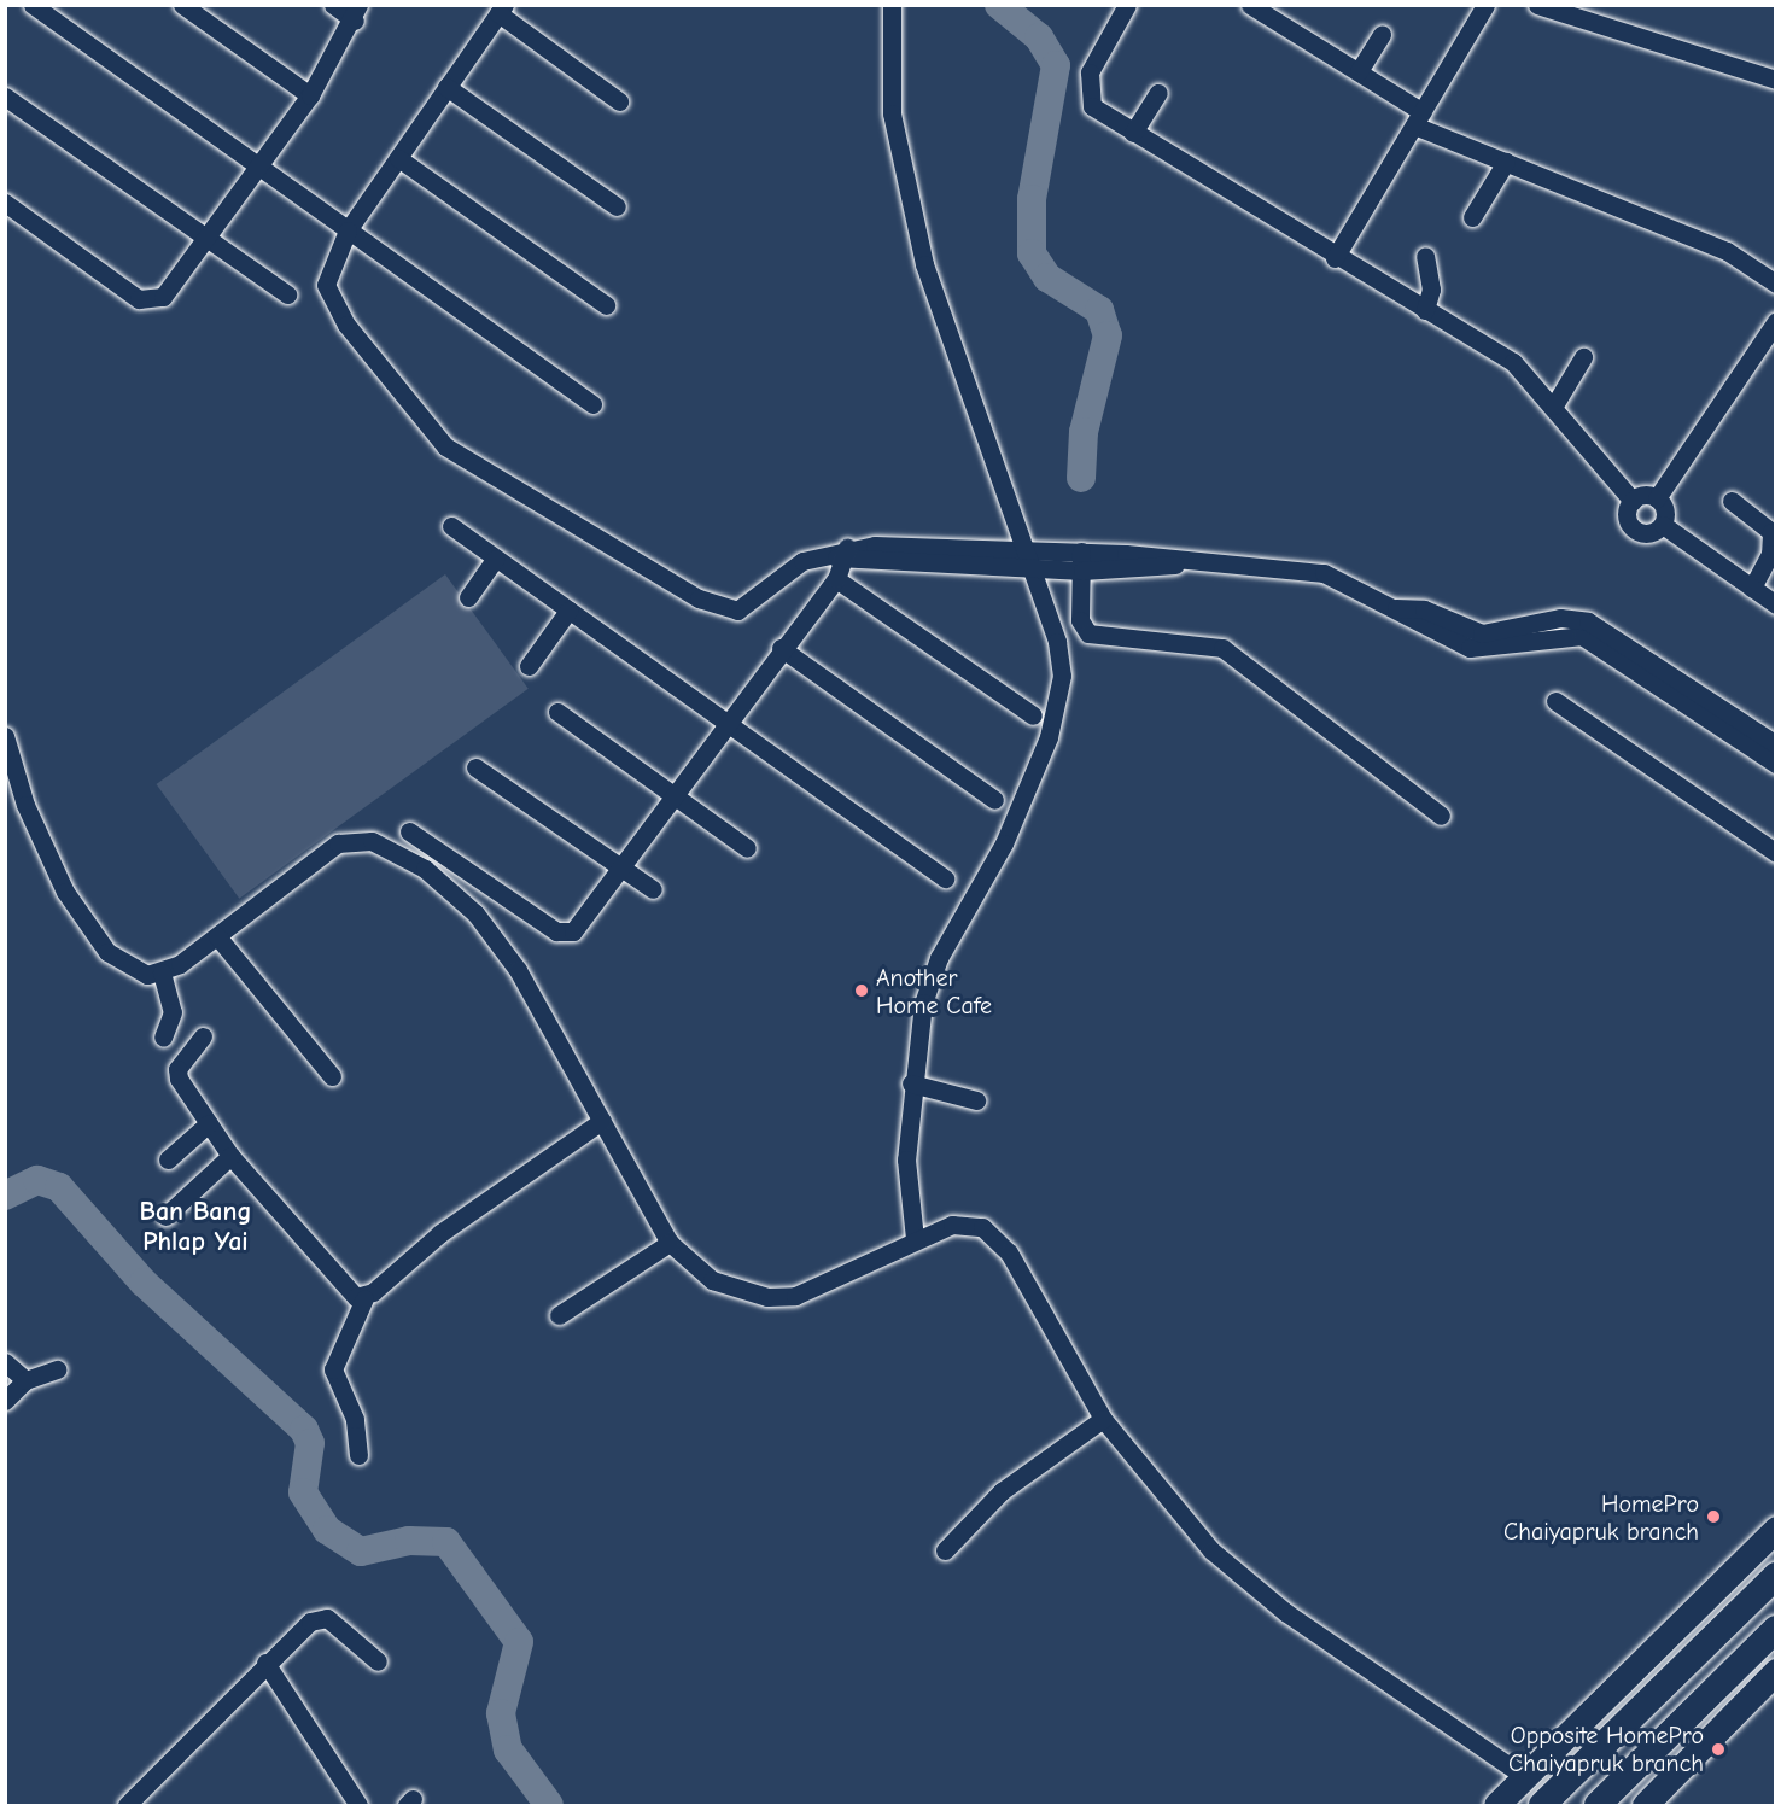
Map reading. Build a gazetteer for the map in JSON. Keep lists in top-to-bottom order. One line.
{"districts":["Ban Bang Phlap Yai"],"places":["Another Home Cafe","HomePro Chaiyapruk branch","Opposite HomePro Chaiyapruk branch"]}
